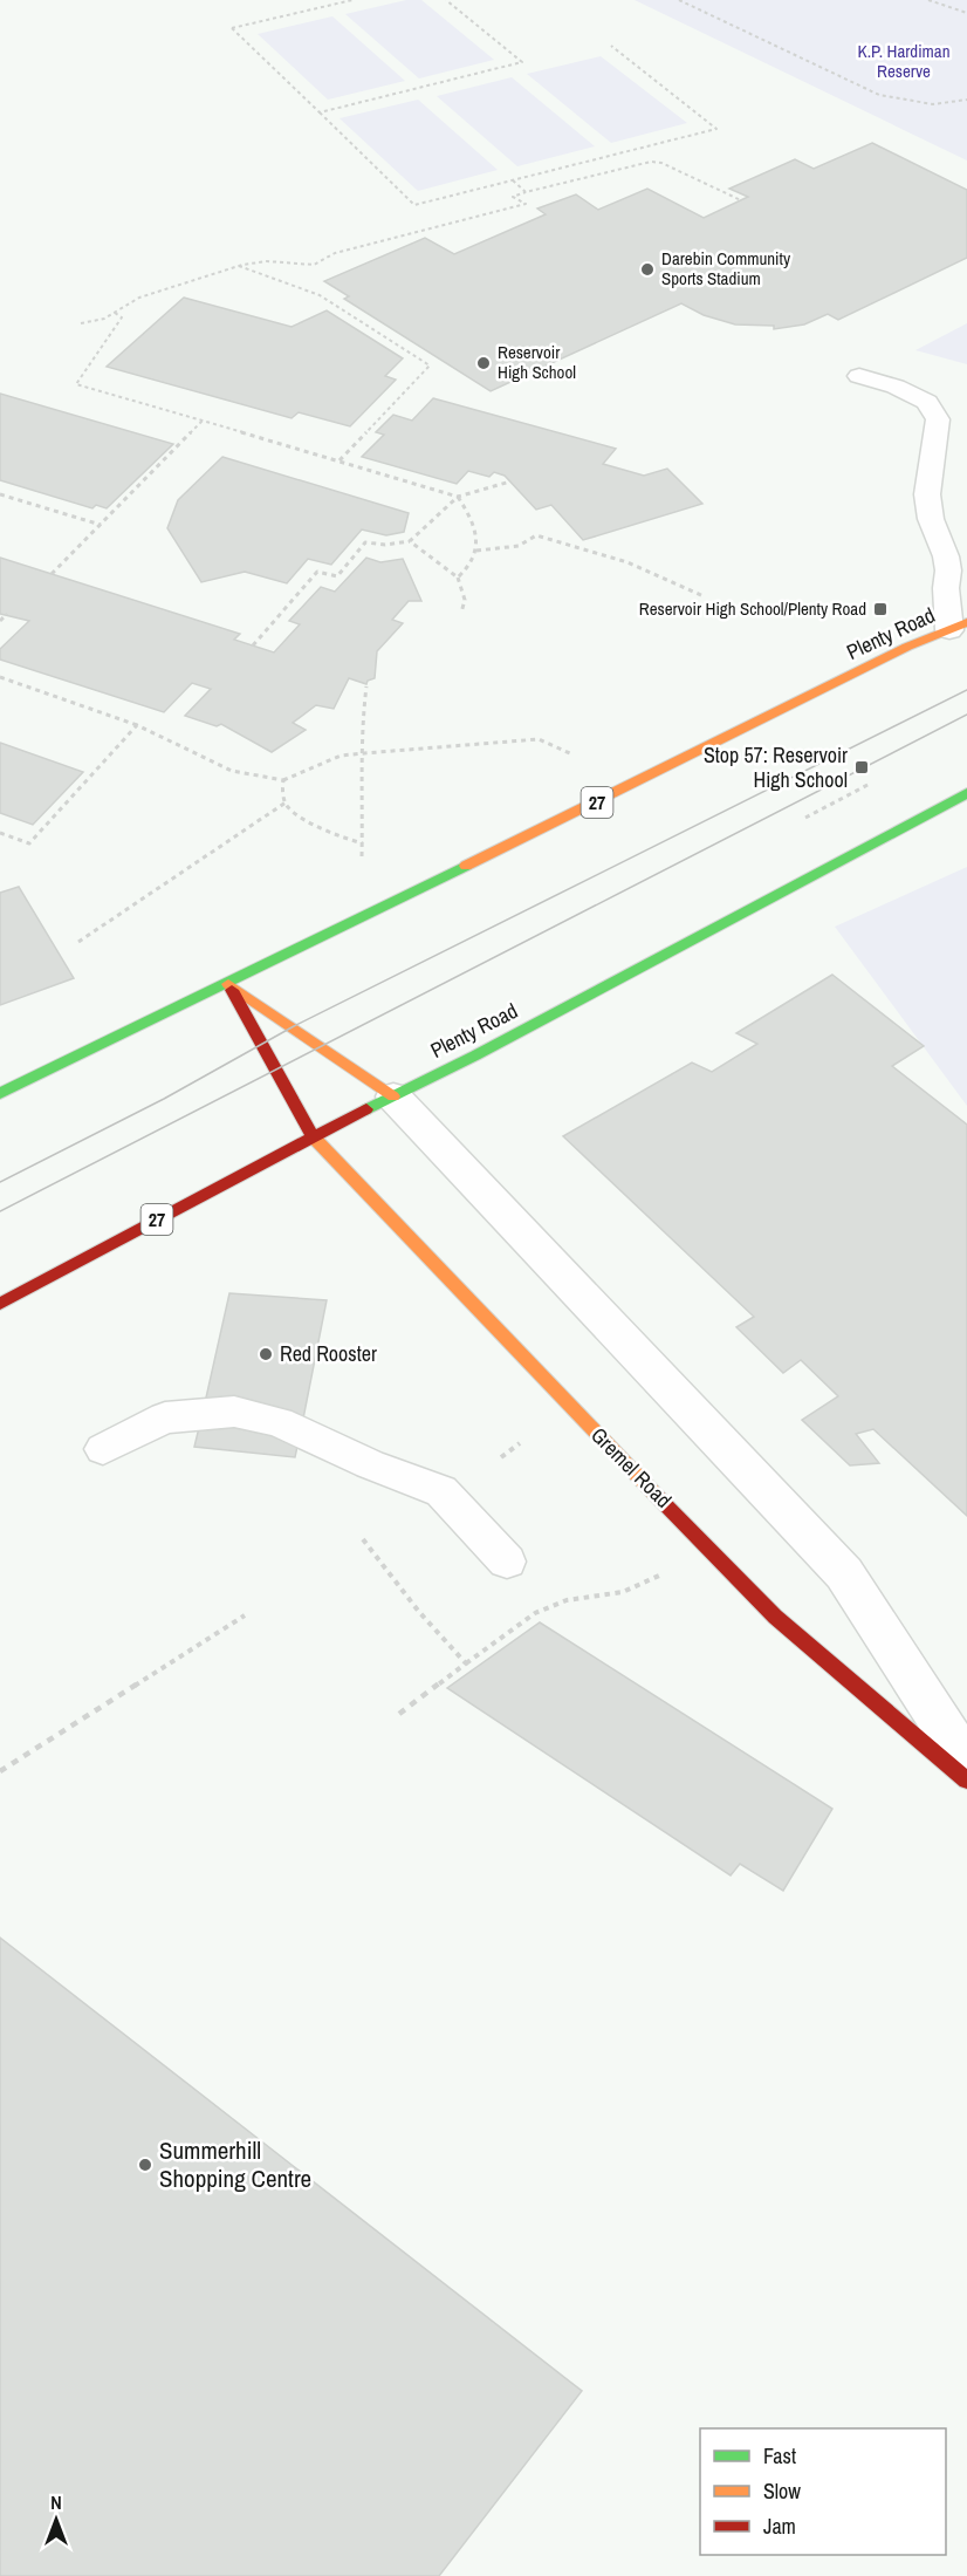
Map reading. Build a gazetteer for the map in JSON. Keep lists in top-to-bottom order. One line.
{"streets":{"main road":["Plenty Road","27","Gremel Road"]},"crossings":[["Plenty Road","Gremel Road"]],"parks":["K.P. Hardiman Reserve"],"places":{"other":["Darebin Community Sports Stadium","Reservoir High School","Red Rooster","Summerhill Shopping Centre"],"transit":["Reservoir High School/Plenty Road","Stop 57: Reservoir High School"]},"legend":["Fast","Slow","Jam"],"north":"top"}
